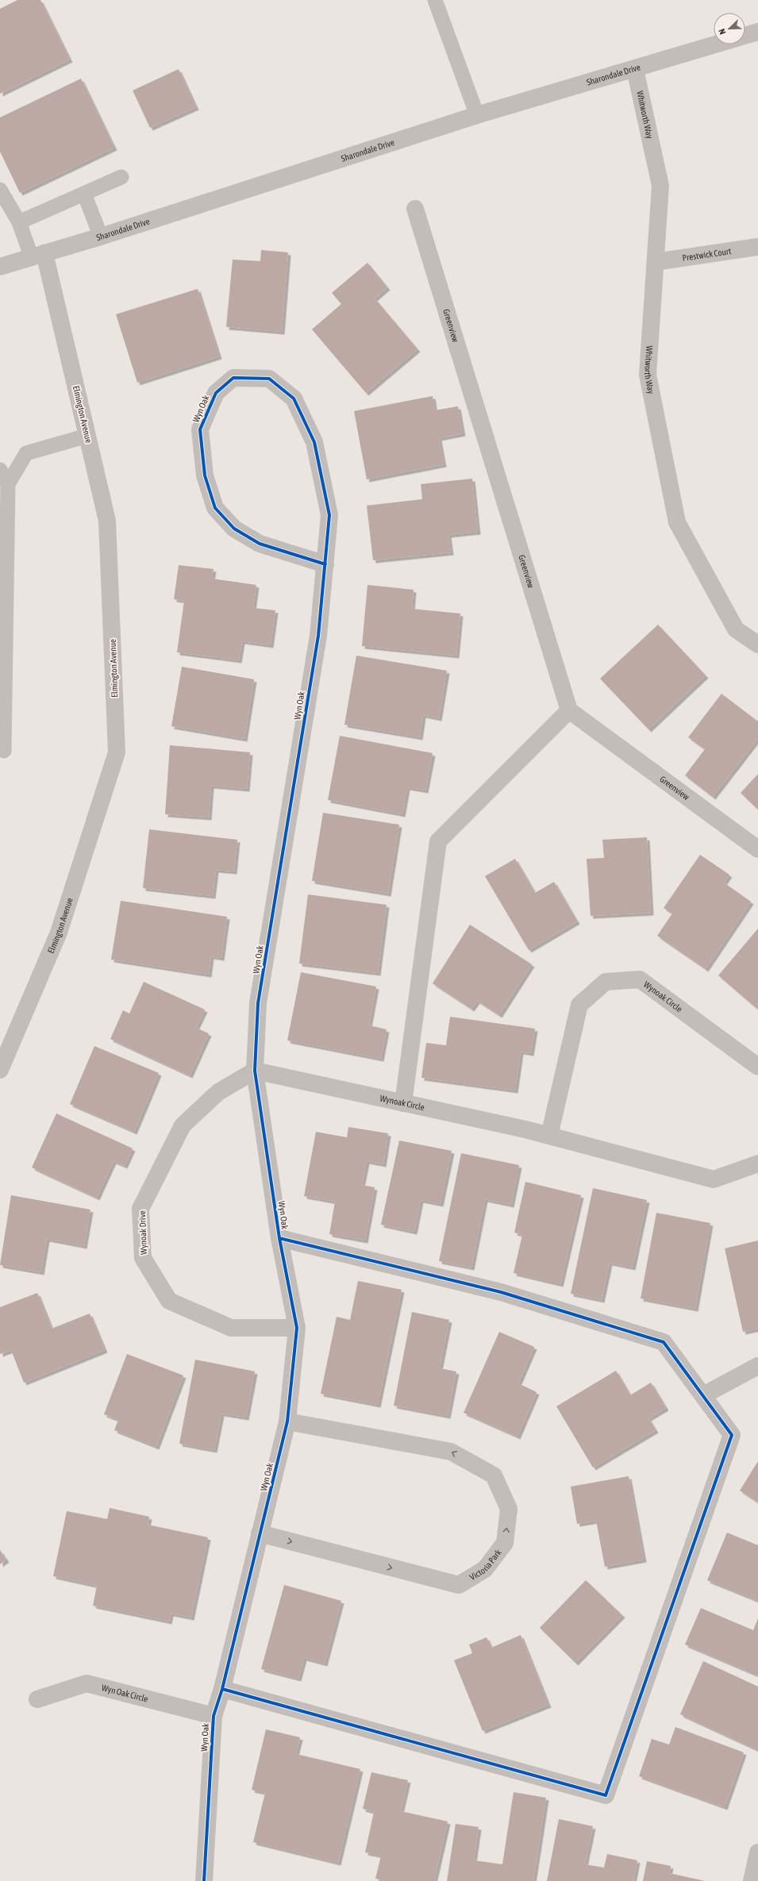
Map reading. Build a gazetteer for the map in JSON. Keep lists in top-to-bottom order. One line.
{"streets":{"street":["Sharondale Drive","Whitworth Way","Prestwick Court","Greenview","Wyn Oak","Elmington Avenue","Wynoak Circle","Wynoak Drive","Victoria Park","Wyn Oak Circle"]},"crossings":[["Sharondale Drive","Whitworth Way"],["Sharondale Drive","Elmington Avenue"],["Whitworth Way","Prestwick Court"],["Wyn Oak","Wynoak Circle"],["Wyn Oak","Wynoak Drive"],["Wyn Oak","Victoria Park"],["Wyn Oak","Wyn Oak Circle"],["Wynoak Circle","Wynoak Drive"]],"north":"bottom left"}
